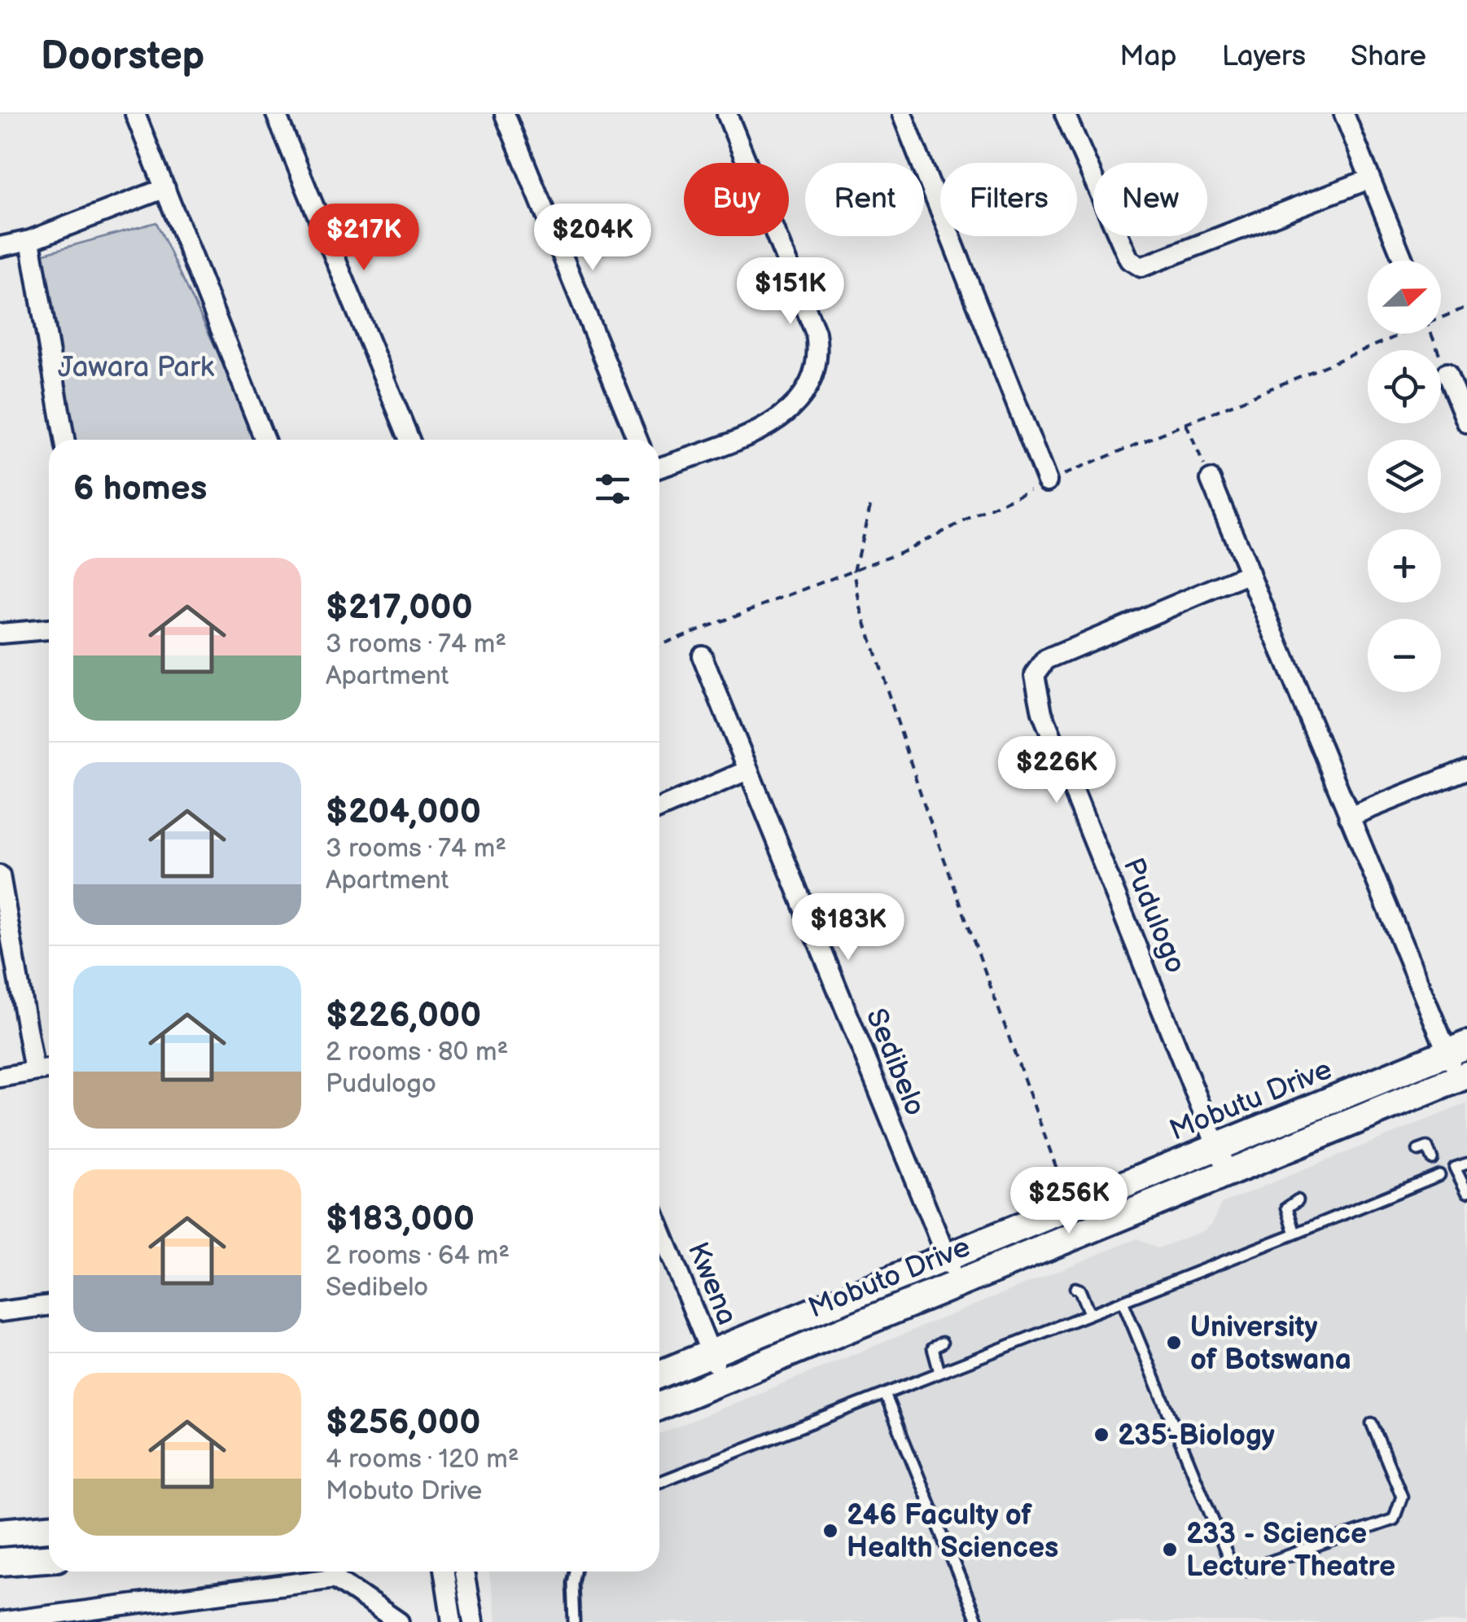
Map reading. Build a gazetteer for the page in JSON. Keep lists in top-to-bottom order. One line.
{"streets":{"main road":["Mobutu Drive","Mobuto Drive"],"street":["Pudulogo","Sedibelo","Kwena"]},"crossings":[["Pudulogo","Mobutu Drive"],["Pudulogo","Mobuto Drive"],["Sedibelo","Mobutu Drive"],["Sedibelo","Mobuto Drive"],["Mobutu Drive","Mobuto Drive"],["Mobutu Drive","Kwena"],["Mobuto Drive","Kwena"]],"parks":["Jawara Park"],"places":["University of Botswana","235-Biology","246 Faculty of Health Sciences","233 - Science Lecture Theatre"],"north":"right","page":{"header":"Doorstep","nav":["Map","Layers","Share"],"chip":["Buy","Rent","Filters","New"],"price":["$217K","$204K","$151K","$226K","$183K","$256K"],"map_buttons":["+","−"],"heading":"6 homes","list":[{"name":"$217,000","note":"3 rooms · 74 m² · Apartment"},{"name":"$204,000","note":"3 rooms · 74 m² · Apartment"},{"name":"$226,000","note":"2 rooms · 80 m² · Pudulogo"},{"name":"$183,000","note":"2 rooms · 64 m² · Sedibelo"},{"name":"$256,000","note":"4 rooms · 120 m² · Mobuto Drive"}]}}
